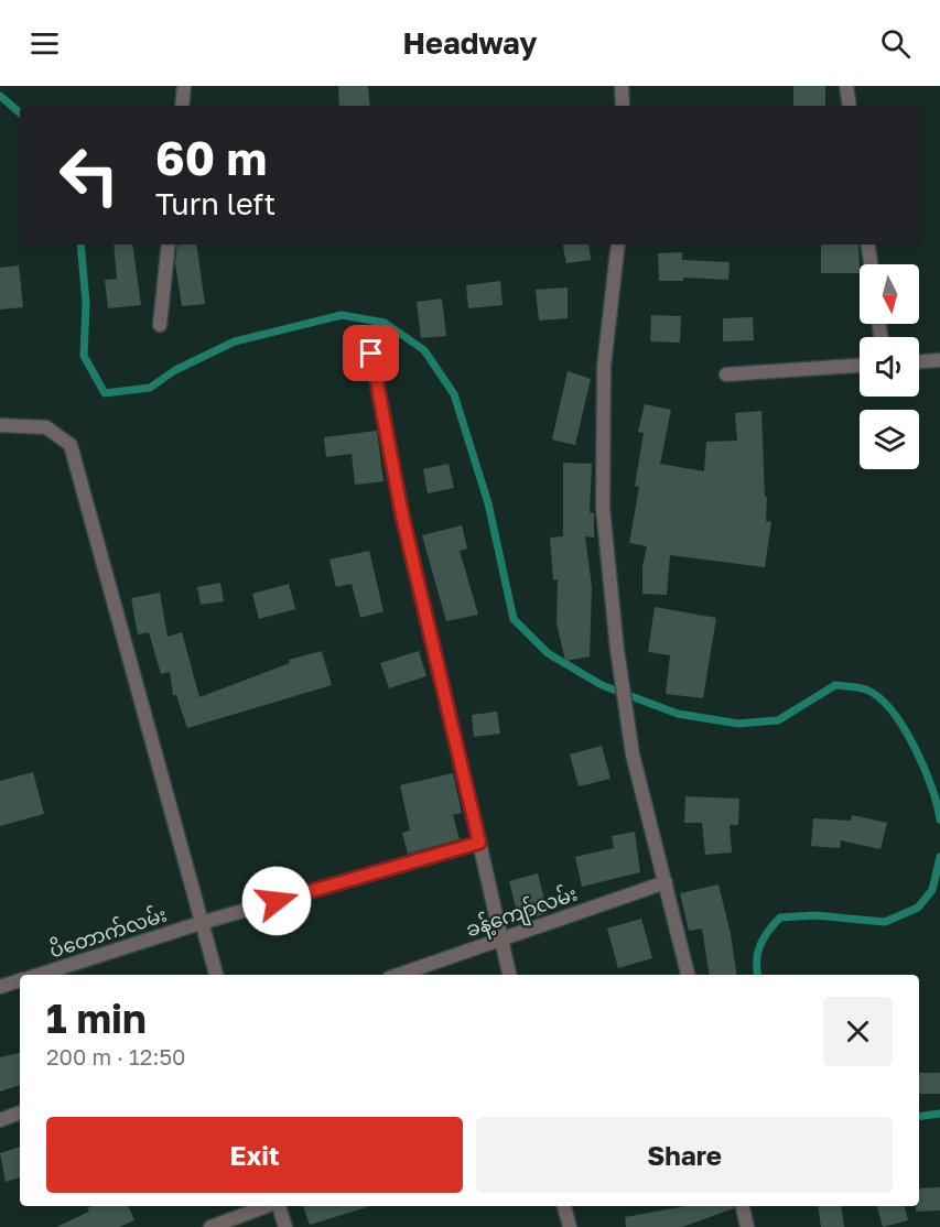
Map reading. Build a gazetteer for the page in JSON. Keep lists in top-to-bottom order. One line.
{"streets":{"street":["ခန့်ကျော်လမ်း","ပိတောက်လမ်း"]},"north":"bottom","page":{"header":"Headway","turn":["60 m","Turn left"],"heading":["1 min","200 m · 12:50"],"buttons":["Exit","Share"]}}
